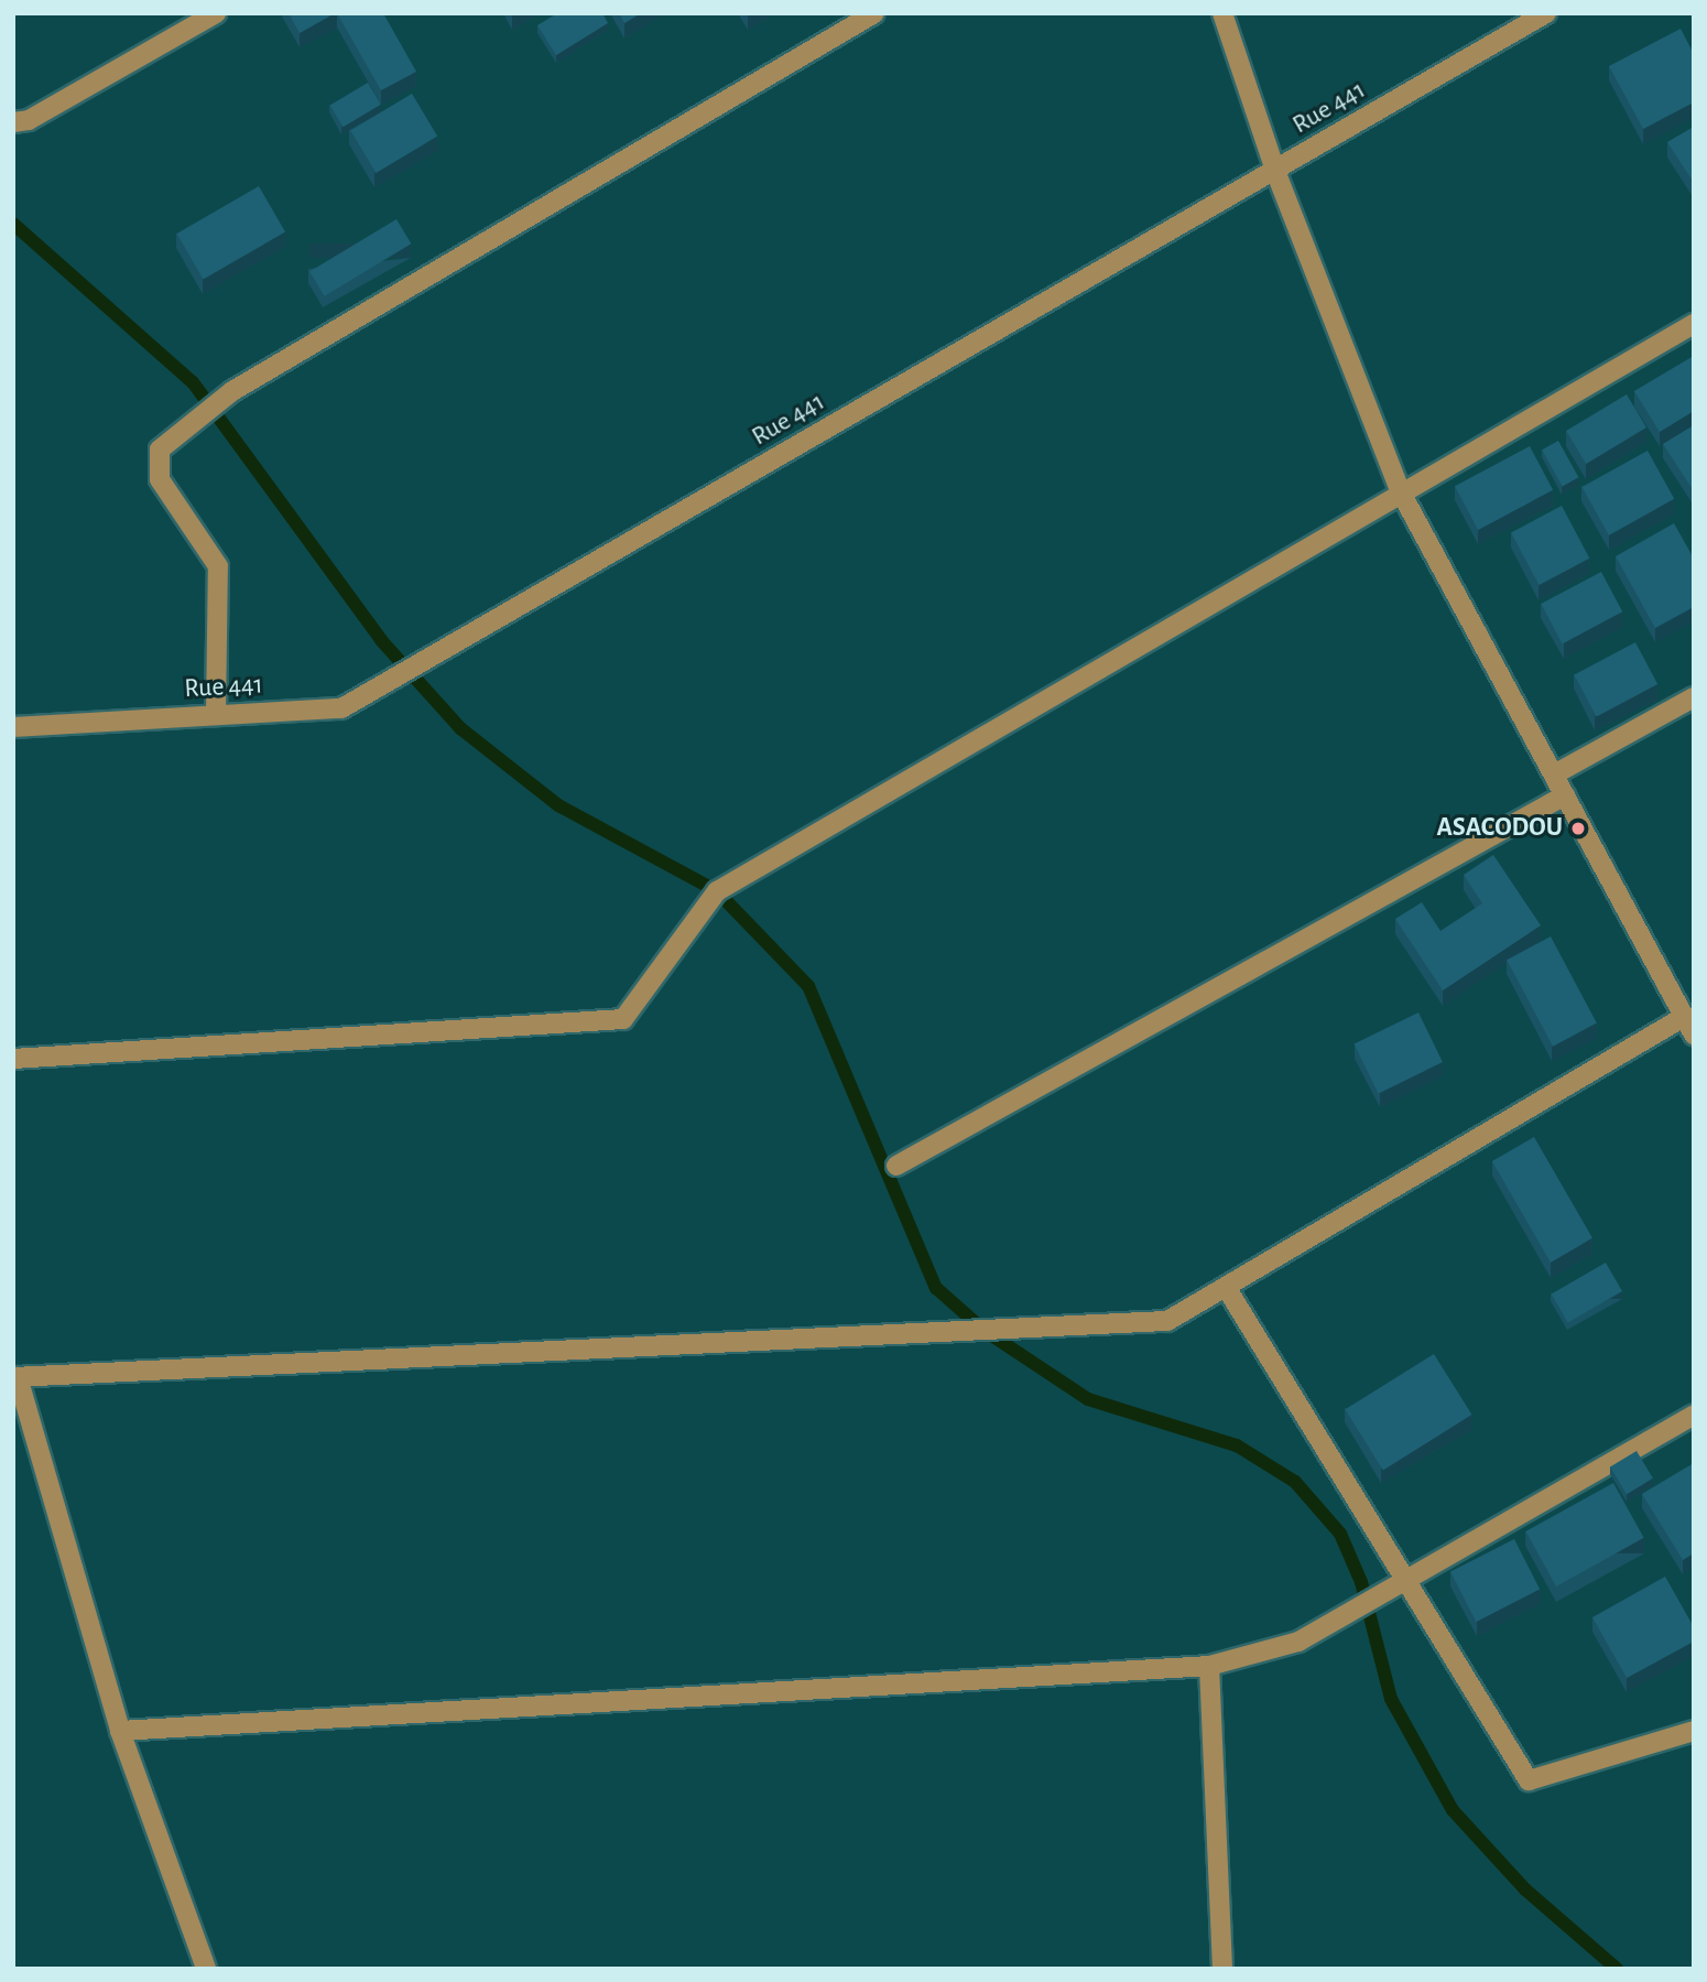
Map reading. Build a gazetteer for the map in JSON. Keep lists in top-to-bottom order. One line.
{"streets":{"street":["Rue 441"]},"places":["ASACODOU"]}
